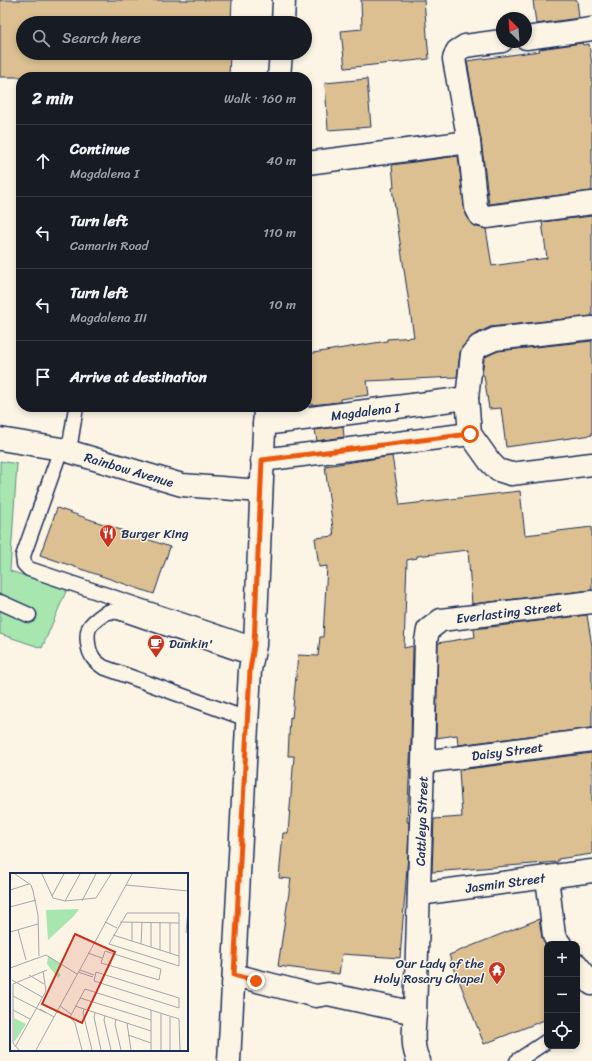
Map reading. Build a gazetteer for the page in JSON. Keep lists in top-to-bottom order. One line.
{"streets":{"street":["Magdalena I","Rainbow Avenue","Everlasting Street","Daisy Street","Cattleya Street","Jasmin Street"]},"crossings":[["Everlasting Street","Cattleya Street"],["Daisy Street","Cattleya Street"],["Cattleya Street","Jasmin Street"]],"places":{"restaurant":["Burger King"],"cafe":["Dunkin'"],"temple":["Our Lady of the Holy Rosary Chapel"]},"north":"top left","page":{"search":"Search here","heading":["2 min","Walk · 160 m"],"list":[["Continue","Magdalena I","40 m"],["Turn left","Camarin Road","110 m"],["Turn left","Magdalena III","10 m"],"Arrive at destination"],"map_buttons":["+","−"]}}
